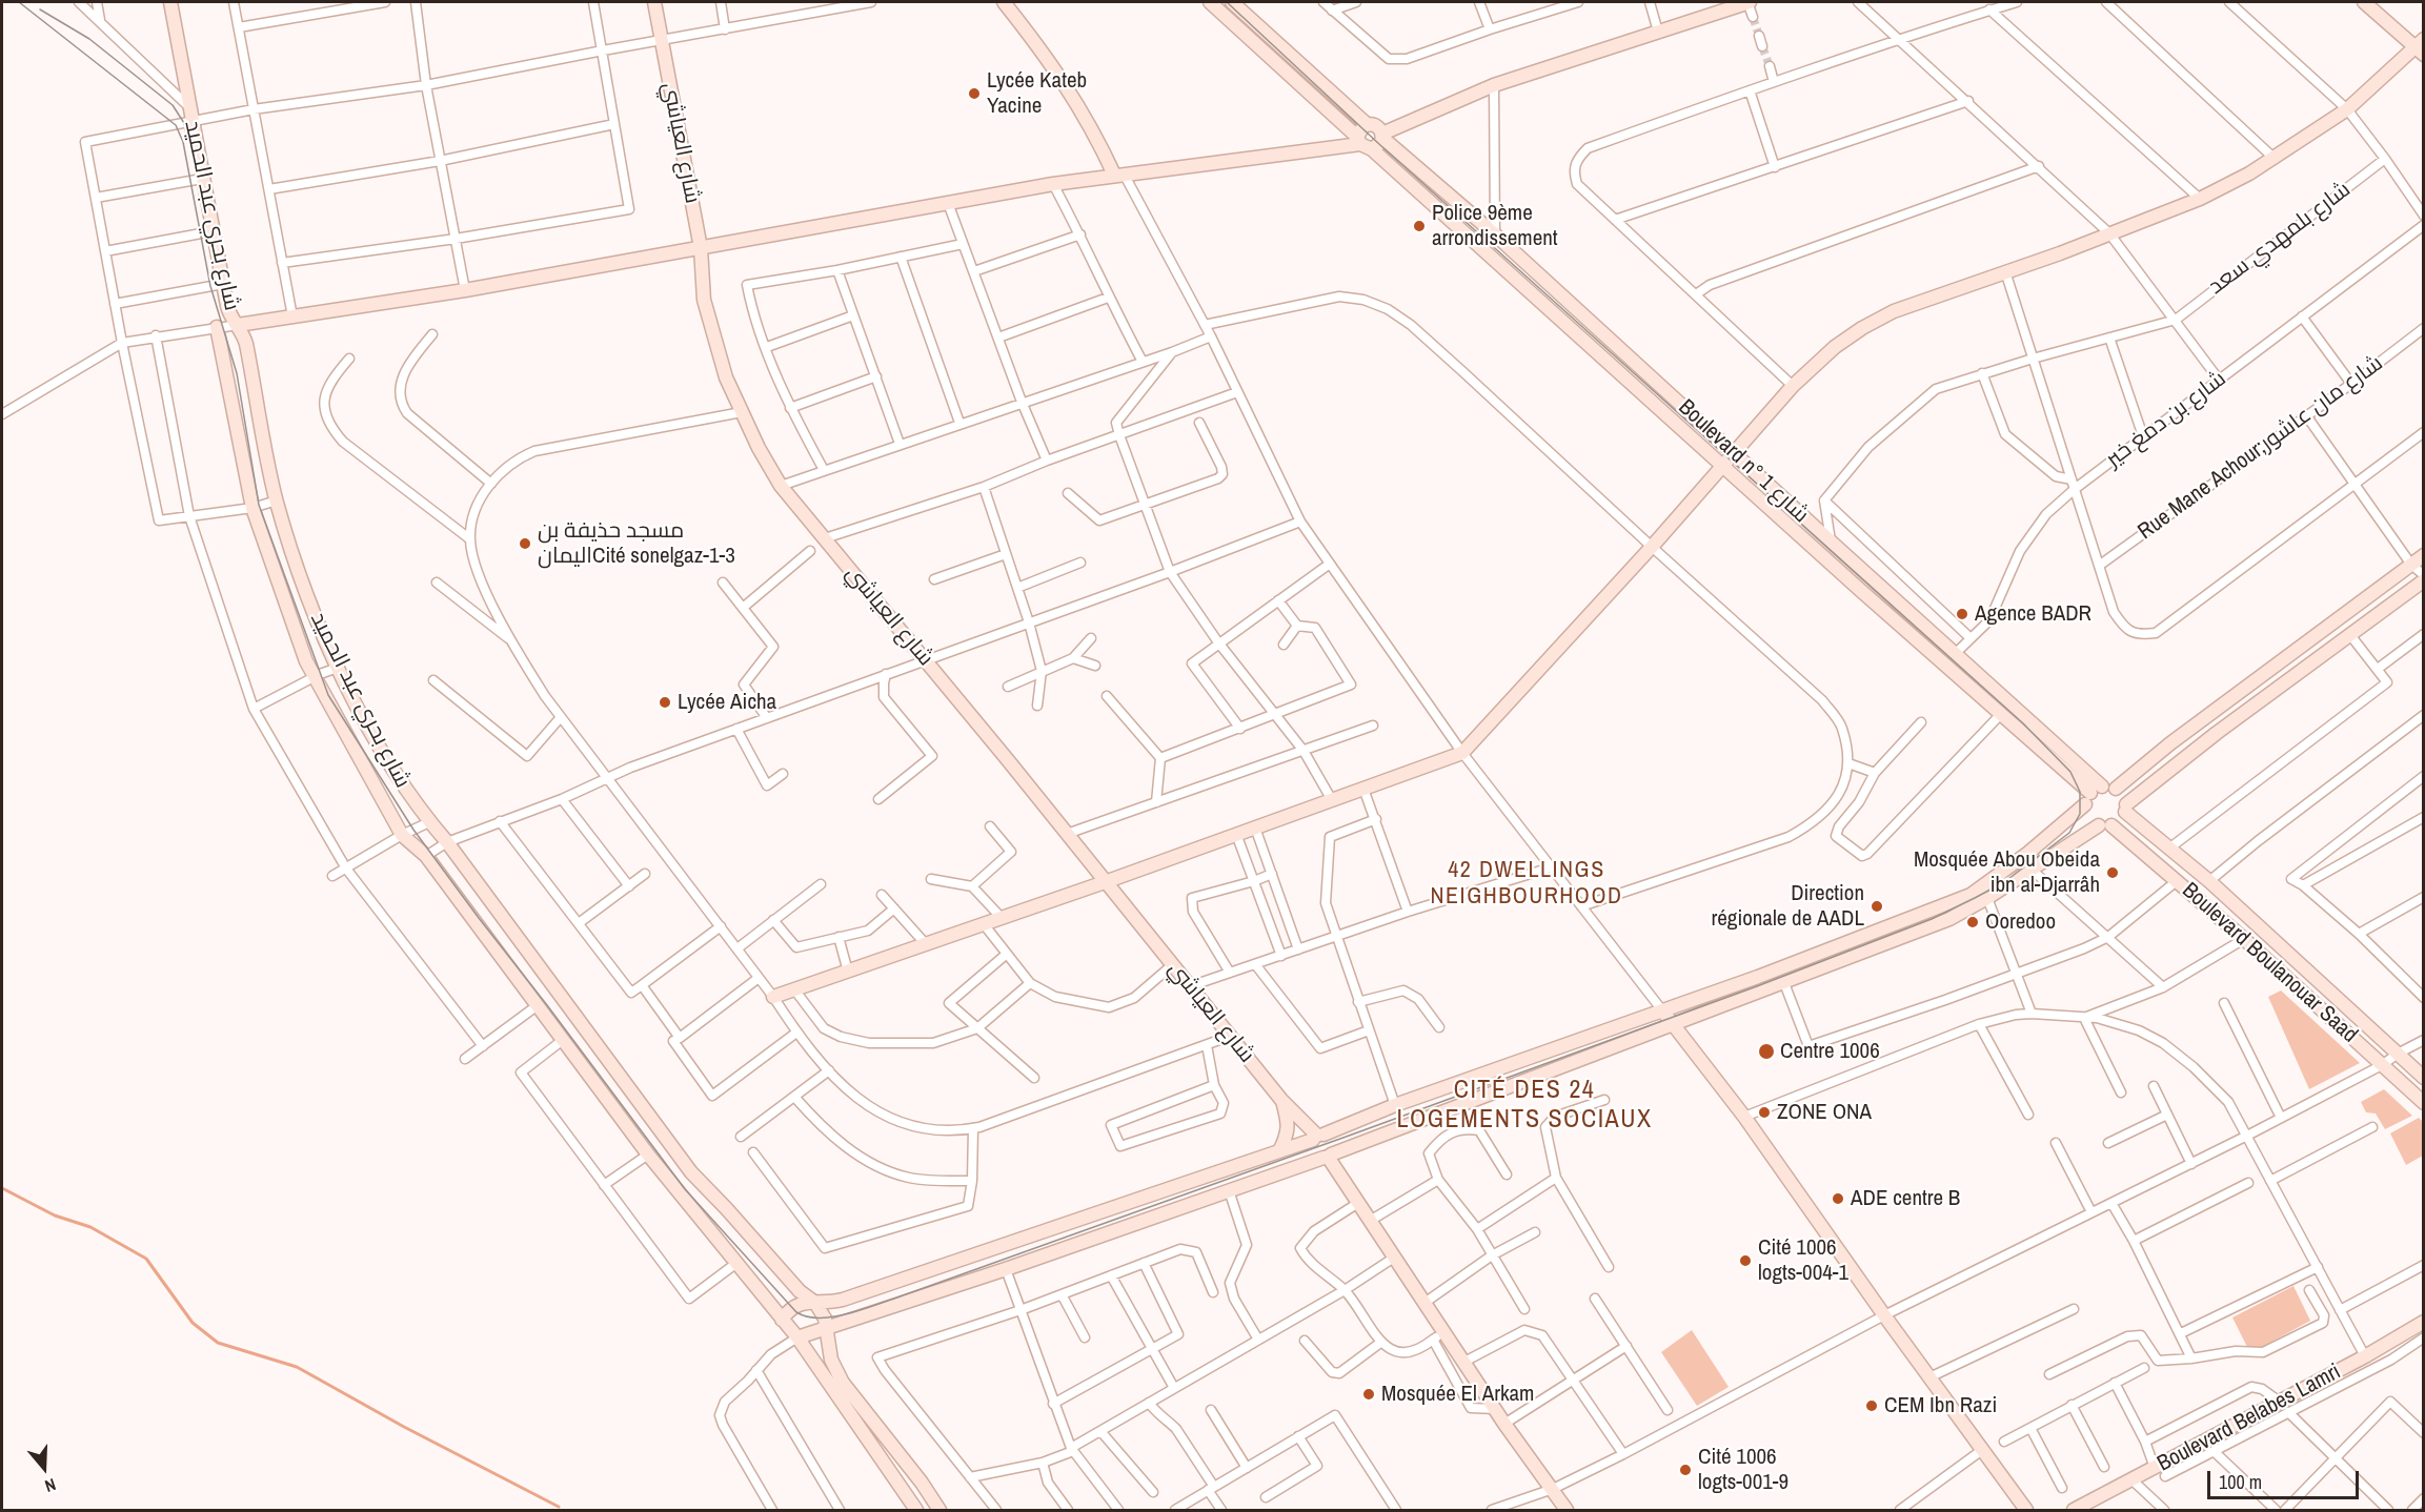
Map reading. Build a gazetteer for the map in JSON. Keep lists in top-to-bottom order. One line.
{"streets":{"street":["شارع العياشي","شارع بحري عبد الحميد","شارع بلمهدي سعد","شارع بن دمغ خير","Rue Mane Achour;شارع مان عاشور","Boulevard n° شارع 1","Boulevard Boulanouar Saad","Boulevard Belabes Lamri"]},"crossings":[["شارع بن دمغ خير","Boulevard n° شارع 1"],["Boulevard n° شارع 1","Boulevard Boulanouar Saad"]],"districts":["42 DWELLINGS NEIGHBOURHOOD","CITÉ DES 24 LOGEMENTS SOCIAUX"],"places":["Lycée Kateb Yacine","Police 9ème arrondissement","مسجد حذيفة بن اليمانCité sonelgaz-1-3","Agence BADR","Lycée Aicha","Mosquée Abou Obeida ibn al-Djarrâh","Direction régionale de AADL","Ooredoo","Centre 1006","ZONE ONA","ADE centre B","Cité 1006 logts-004-1","Mosquée El Arkam","CEM Ibn Razi","Cité 1006 logts-001-9"],"scale_bar":"100 m","north":"bottom"}
